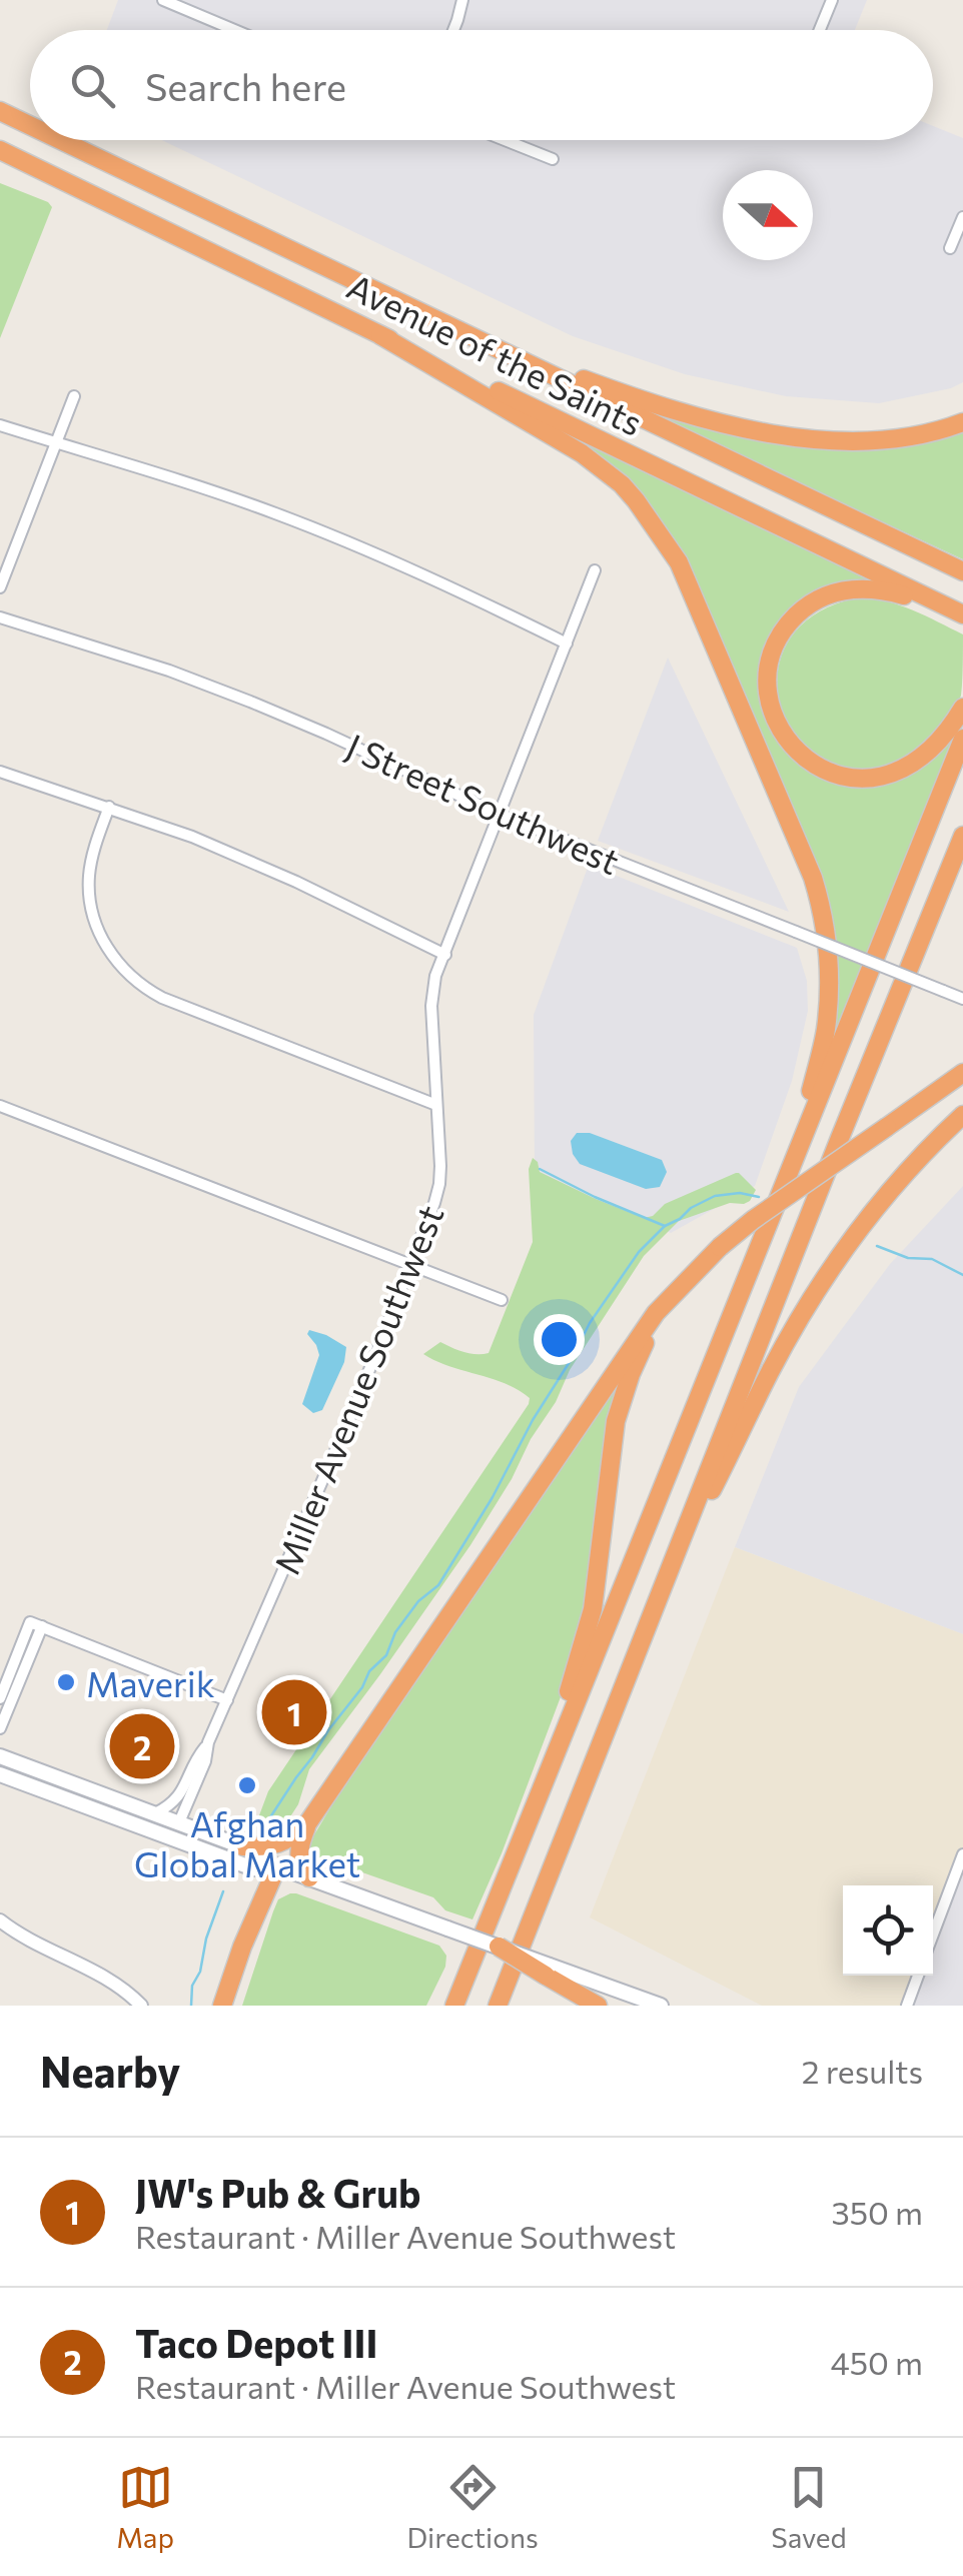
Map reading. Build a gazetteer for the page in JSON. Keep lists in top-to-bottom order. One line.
{"streets":{"highway":["Avenue of the Saints"],"street":["J Street Southwest","Miller Avenue Southwest"]},"crossings":[["J Street Southwest","Miller Avenue Southwest"]],"places":["Maverik","Afghan Global Market"],"north":"right","page":{"search":"Search here","pins":["1","2"],"heading":["Nearby","2 results"],"list":[{"mark":"1","name":"JW's Pub & Grub","note":"Restaurant · Miller Avenue Southwest","value":"350 m"},{"mark":"2","name":"Taco Depot III","note":"Restaurant · Miller Avenue Southwest","value":"450 m"}],"nav":["Map","Directions","Saved"]}}
